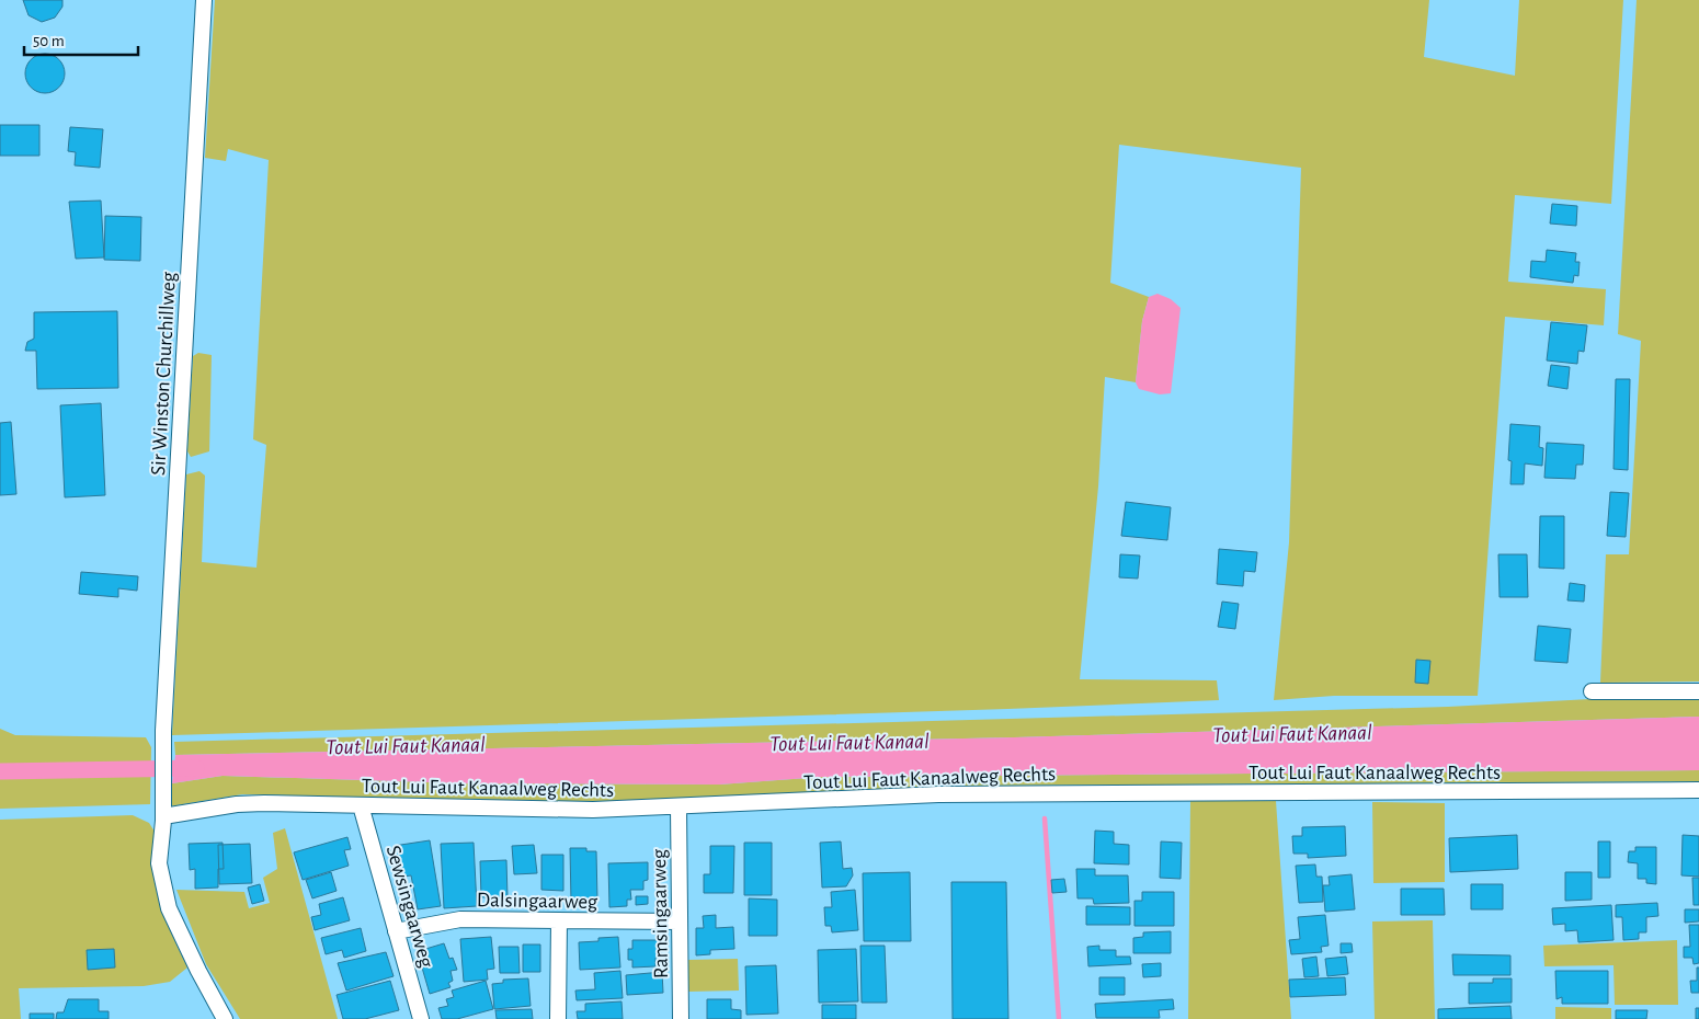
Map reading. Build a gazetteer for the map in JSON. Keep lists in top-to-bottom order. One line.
{"streets":{"street":["Sir Winston Churchillweg","Tout Lui Faut Kanaalweg Rechts","Dalsingaarweg","Sewsingaarweg","Ramsingaarweg"]},"crossings":[["Sir Winston Churchillweg","Tout Lui Faut Kanaalweg Rechts"],["Tout Lui Faut Kanaalweg Rechts","Sewsingaarweg"],["Tout Lui Faut Kanaalweg Rechts","Ramsingaarweg"],["Dalsingaarweg","Sewsingaarweg"],["Dalsingaarweg","Ramsingaarweg"]],"water":["Tout Lui Faut Kanaal"],"scale_bar":"50 m"}
